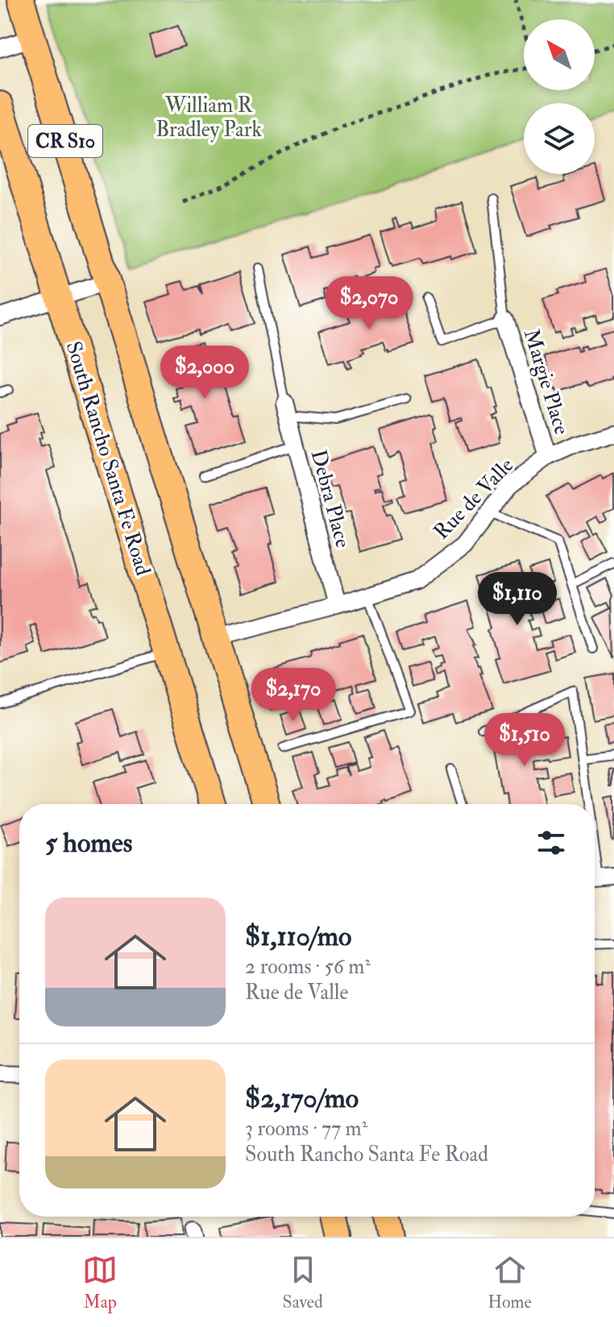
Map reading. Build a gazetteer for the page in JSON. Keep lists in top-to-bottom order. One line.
{"streets":{"main road":["CR S10","South Rancho Santa Fe Road"],"street":["Margie Place","Debra Place","Rue de Valle"]},"crossings":[["CR S10","Rue de Valle"],["Margie Place","Rue de Valle"],["Debra Place","Rue de Valle"]],"parks":["William R Bradley Park"],"north":"top left","page":{"price":["$2,070","$2,000","$1,110","$2,170","$1,510"],"heading":"5 homes","list":[{"name":"$1,110/mo","note":"2 rooms · 56 m² · Rue de Valle"},{"name":"$2,170/mo","note":"3 rooms · 77 m² · South Rancho Santa Fe Road"}],"tabs":["Map","Saved","Home"]}}
